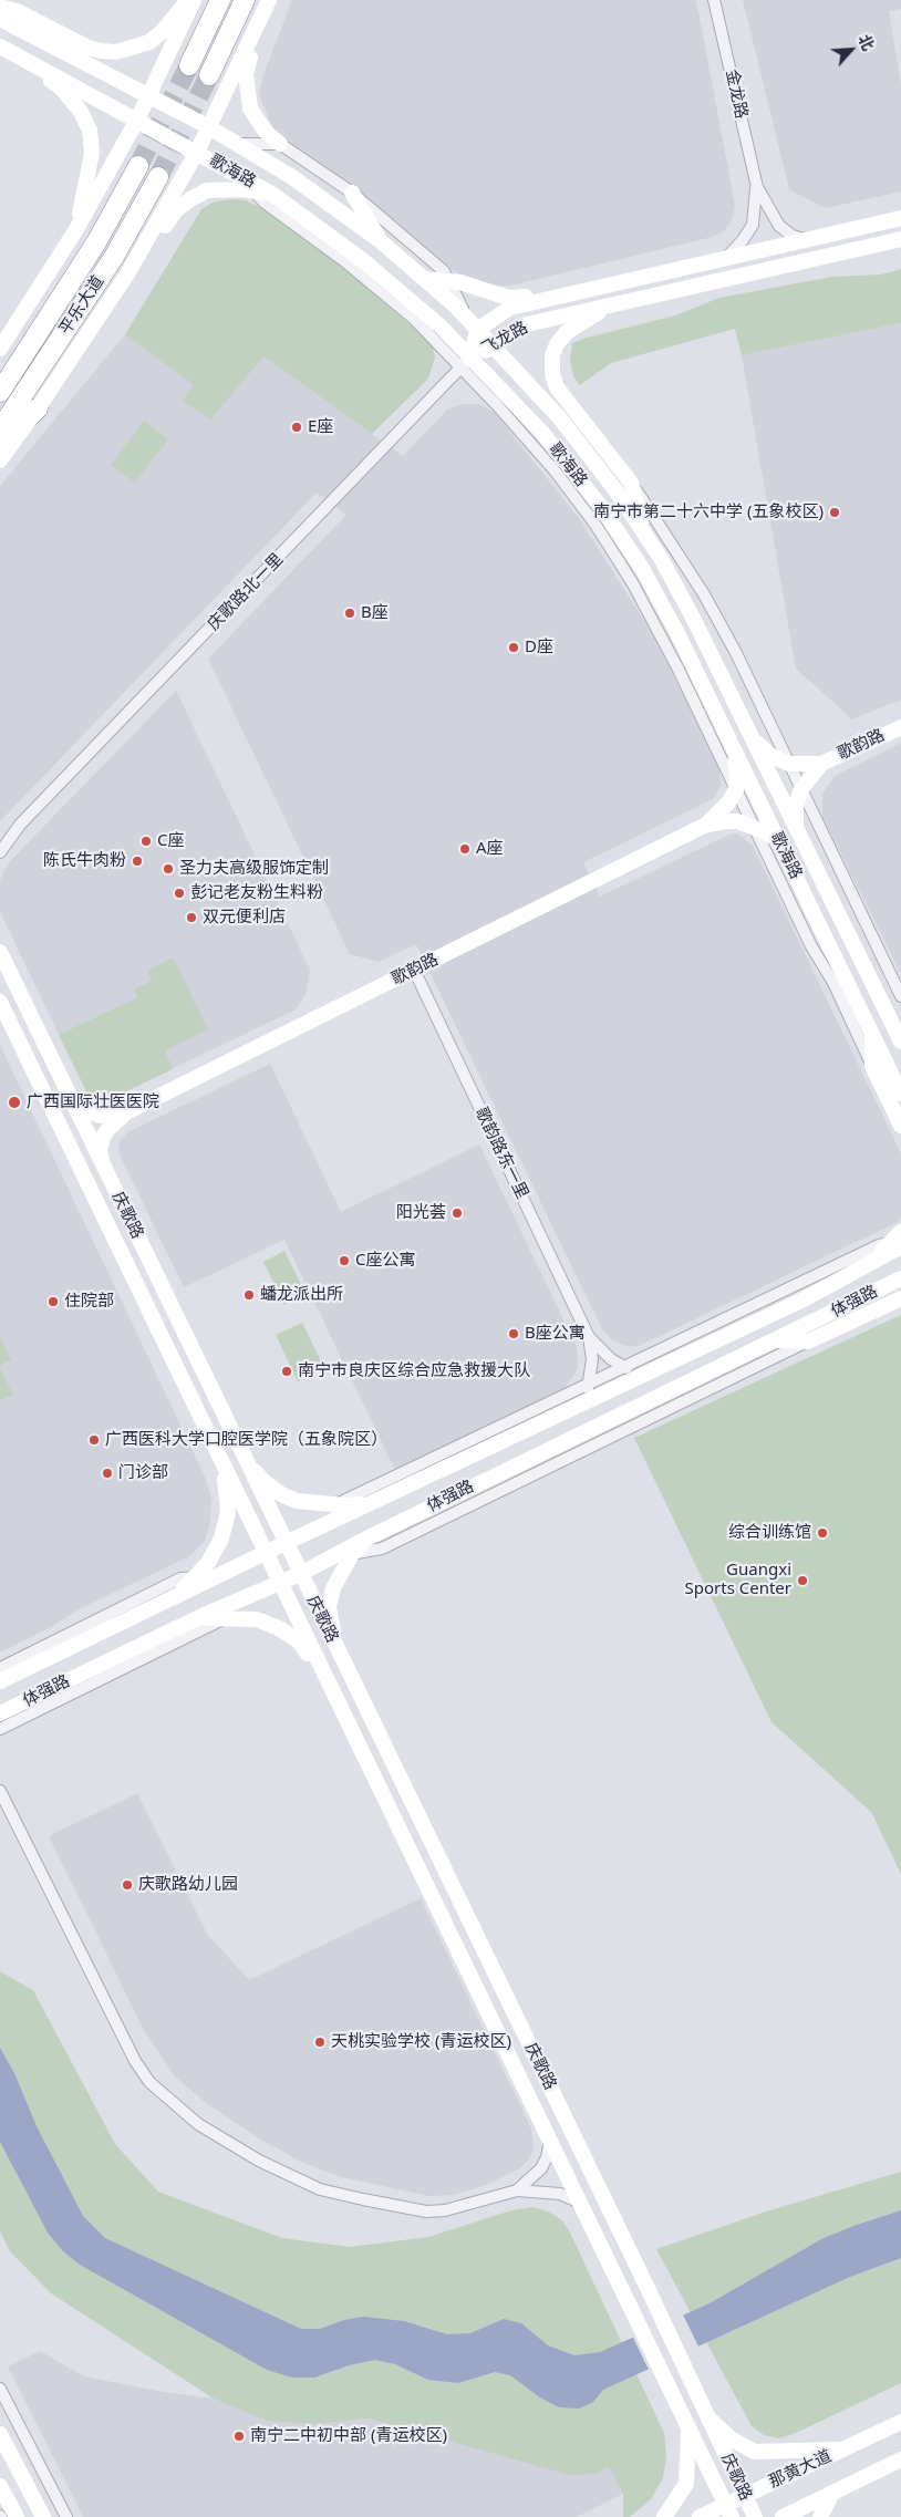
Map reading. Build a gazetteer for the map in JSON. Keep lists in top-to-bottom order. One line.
{"streets":{"highway":["平乐大道"],"main road":["歌海路","飞龙路","歌韵路","庆歌路","体强路","那黄大道"],"street":["金龙路","庆歌路北一里","歌韵路东一里"]},"crossings":[["金龙路","飞龙路"],["歌海路","飞龙路"],["歌海路","庆歌路北一里"],["歌海路","歌韵路"],["飞龙路","庆歌路北一里"],["歌韵路","歌韵路东一里"],["歌韵路","庆歌路"],["歌韵路东一里","体强路"],["庆歌路","体强路"],["庆歌路","那黄大道"]],"places":["E座","南宁市第二十六中学 (五象校区)","B座","D座","C座","A座","陈氏牛肉粉","圣力夫高级服饰定制","彭记老友粉生料粉","双元便利店","广西国际壮医医院","阳光荟","C座公寓","蟠龙派出所","住院部","B座公寓","南宁市良庆区综合应急救援大队","广西医科大学口腔医学院（五象院区）","门诊部","综合训练馆","Guangxi Sports Center","庆歌路幼儿园","天桃实验学校 (青运校区)","南宁二中初中部 (青运校区)"],"north":"top right"}
